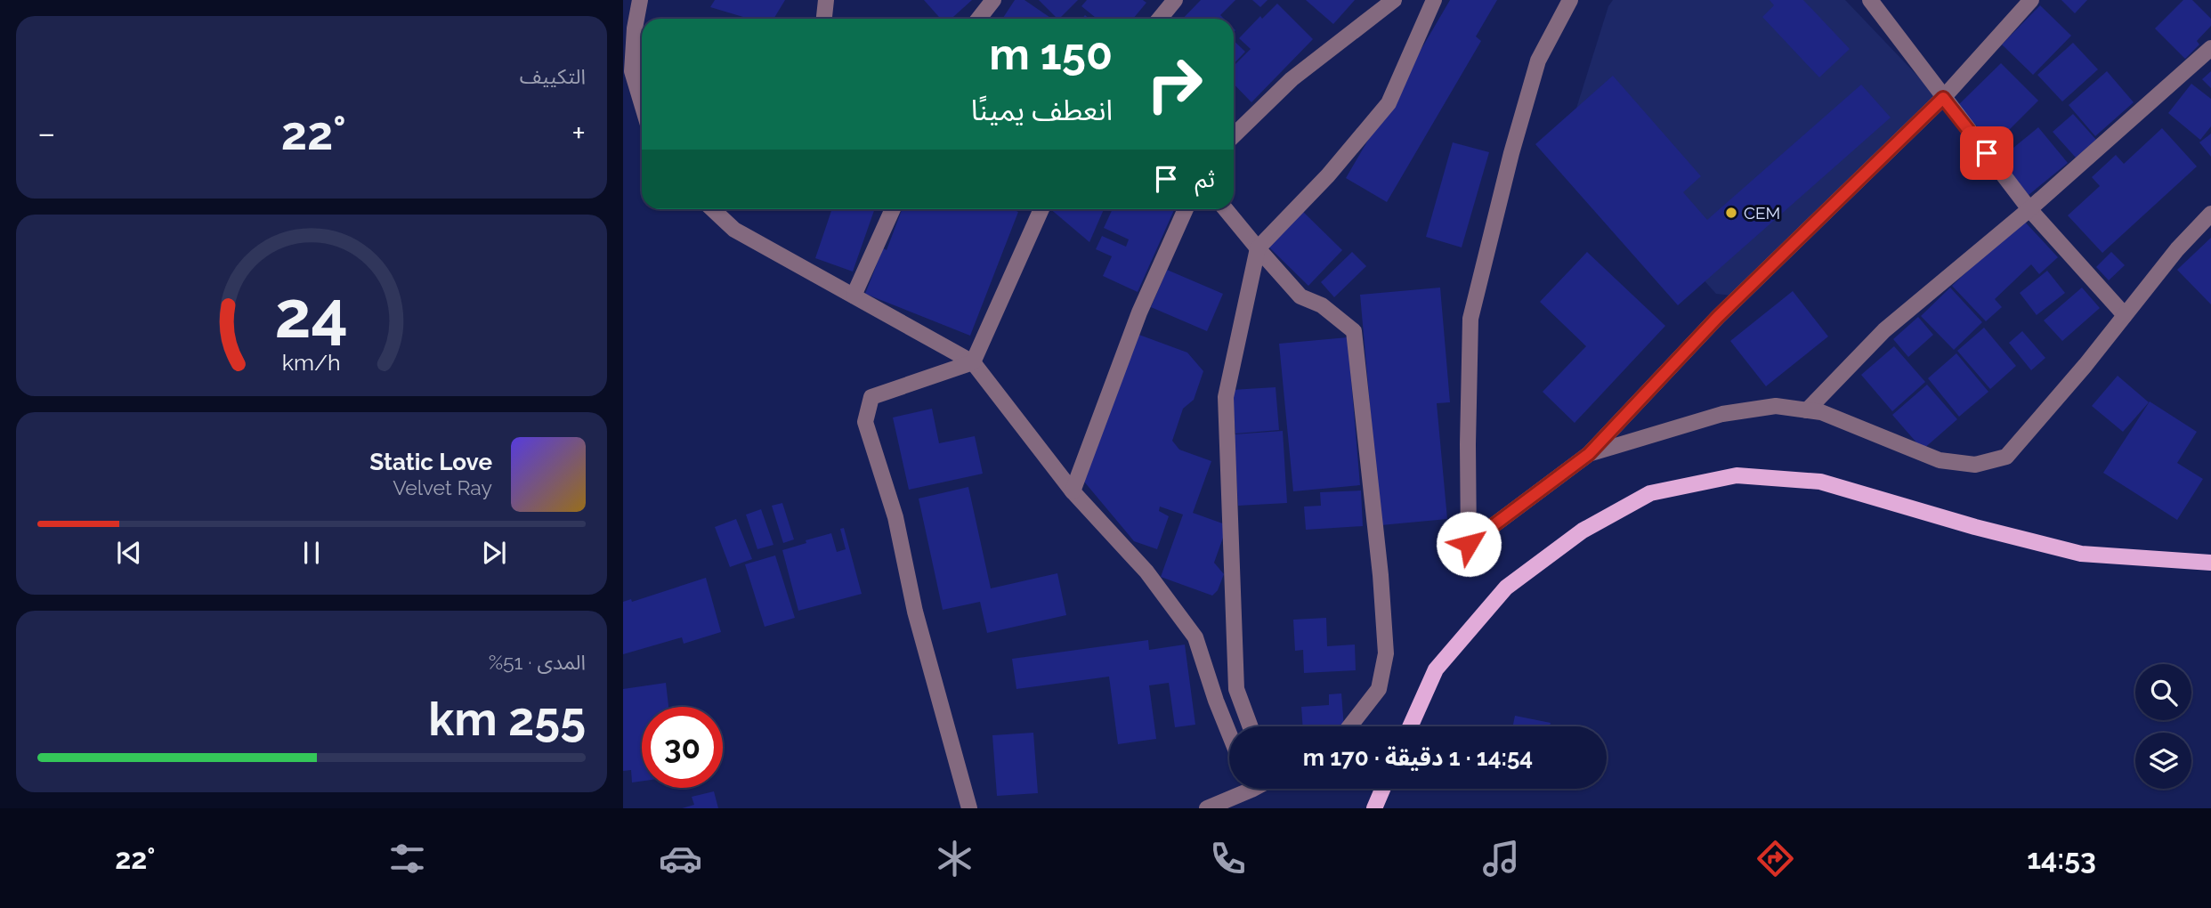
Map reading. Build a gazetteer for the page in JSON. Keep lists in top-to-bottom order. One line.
{"places":["CEM"],"page":{"tile":["التكييف",["المدى · 51%","255 km"]],"turn":["150 m","انعطف يمينًا"],"heat":["−","22°","+"],"then":"ثم","song":["Static Love","Velvet Ray"],"limit":"30","trip":"14:54 · 1 دقيقة · 170 m","tabs":["14:53","22°"],"gauge":["24","km/h"]}}
